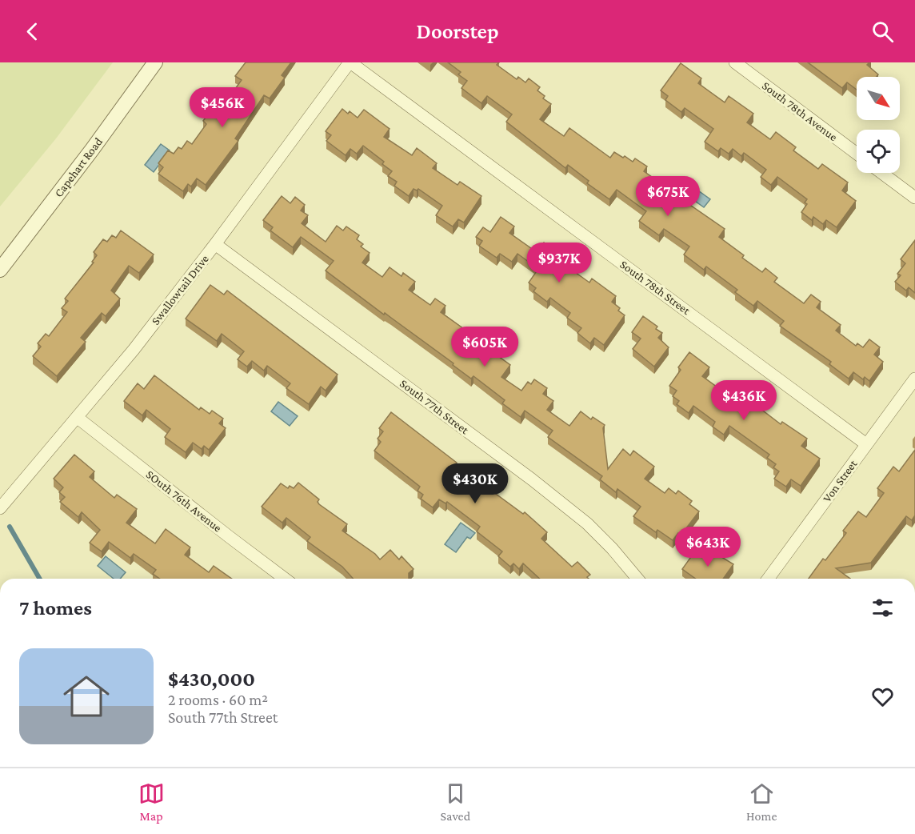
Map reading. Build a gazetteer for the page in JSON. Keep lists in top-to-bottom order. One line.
{"streets":{"street":["South 78th Avenue","Capehart Road","South 78th Street","Swallowtail Drive","South 77th Street","Von Street","SOuth 76th Avenue"]},"crossings":[["South 78th Street","Swallowtail Drive"],["South 78th Street","Von Street"],["Swallowtail Drive","South 77th Street"],["Swallowtail Drive","SOuth 76th Avenue"]],"north":"bottom right","page":{"header":"Doorstep","price":["$456K","$675K","$937K","$605K","$436K","$430K","$643K"],"heading":"7 homes","list":[{"name":"$430,000","note":"2 rooms · 60 m² · South 77th Street"}],"tabs":["Map","Saved","Home"]}}
